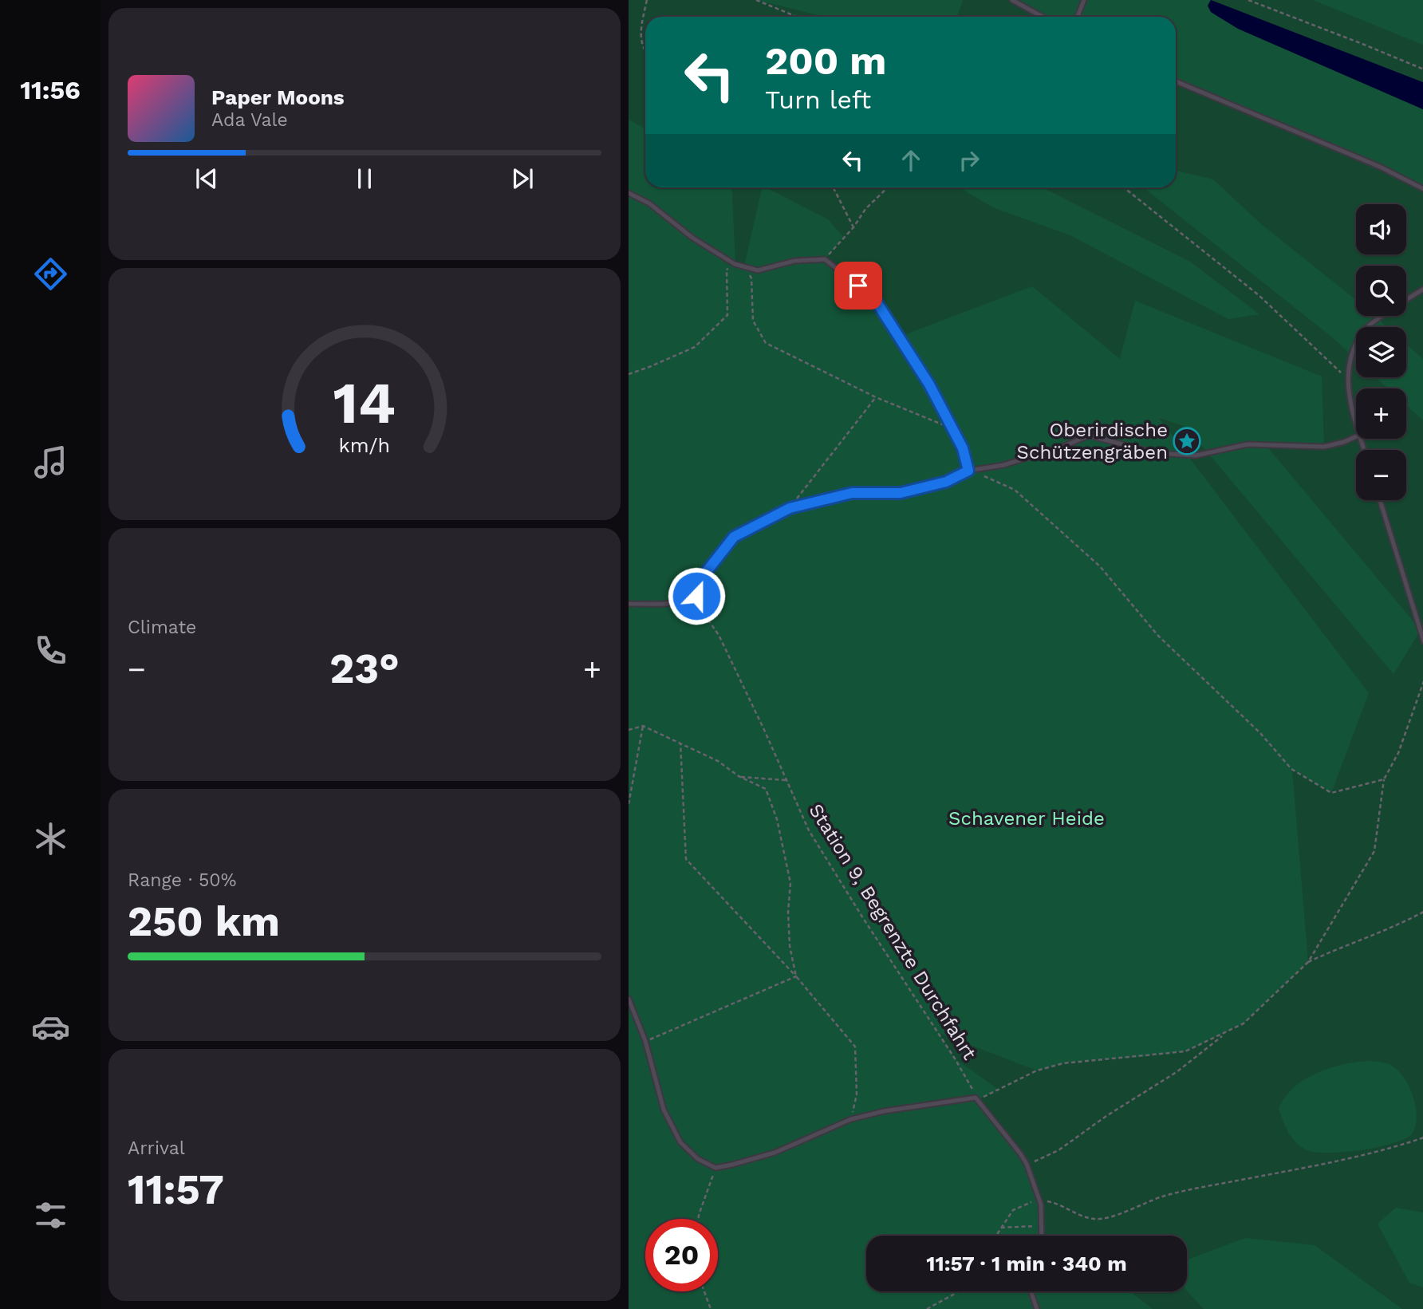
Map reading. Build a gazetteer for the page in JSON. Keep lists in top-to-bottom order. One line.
{"streets":{"path":["Station 9, Begrenzte Durchfahrt"]},"parks":["Schavener Heide"],"places":{"place":["Oberirdische Schützengräben"]},"page":{"tabs":"11:56","turn":["200 m","Turn left"],"song":["Paper Moons","Ada Vale"],"map_buttons":["+","−"],"tile":["Climate",["Range · 50%","250 km"],["Arrival","11:57"]],"heat":["−","23°","+"],"limit":"20","trip":"11:57 · 1 min · 340 m","gauge":["14","km/h"]}}
